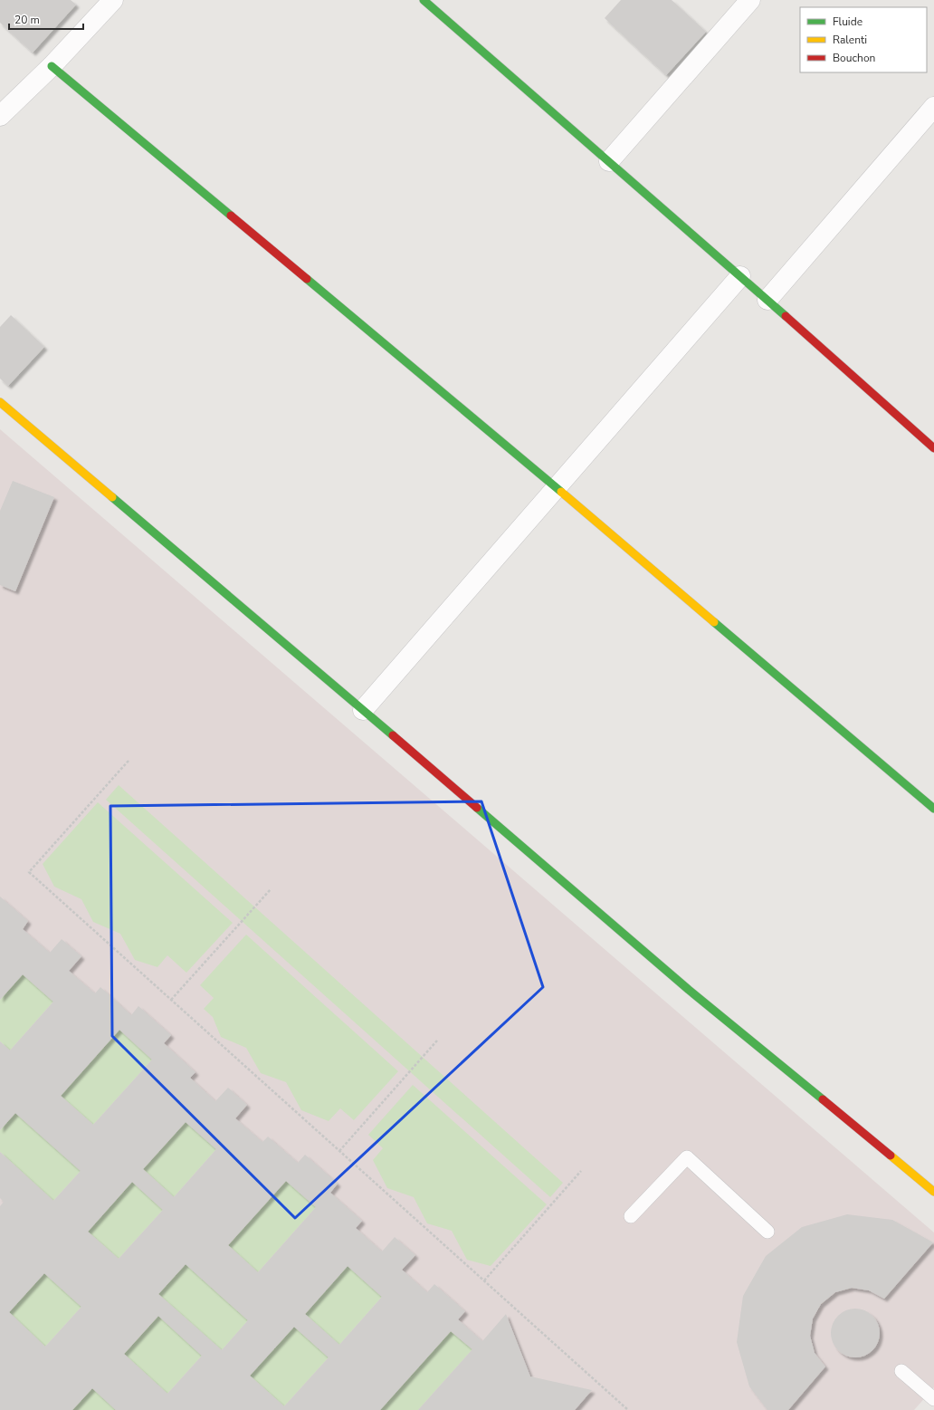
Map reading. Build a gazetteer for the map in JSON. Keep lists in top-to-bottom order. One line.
{"legend":["Fluide","Ralenti","Bouchon"],"scale_bar":"20 m"}
